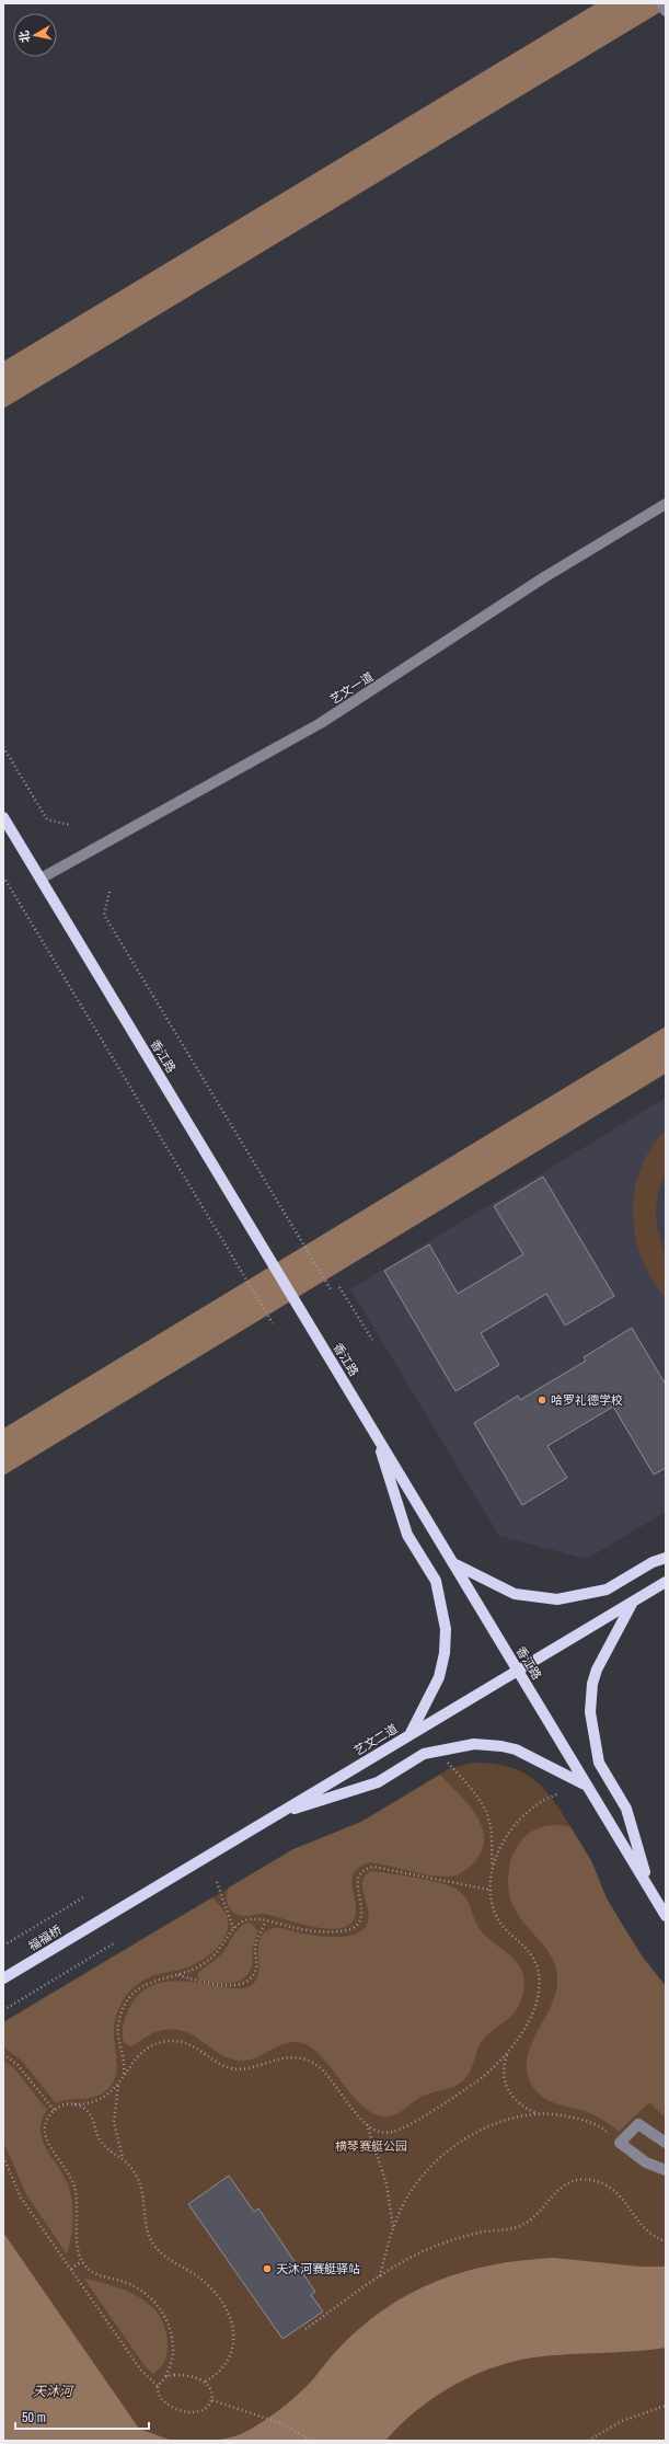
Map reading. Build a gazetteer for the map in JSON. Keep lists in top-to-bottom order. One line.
{"streets":{"main road":["香江路","艺文二道","福福桥"],"street":["艺文一道"]},"crossings":[["艺文一道","香江路"],["香江路","艺文二道"],["艺文二道","福福桥"]],"water":["天沐河"],"parks":["横琴赛艇公园"],"places":["哈罗礼德学校","天沐河赛艇驿站"],"scale_bar":"50 m","north":"left"}
